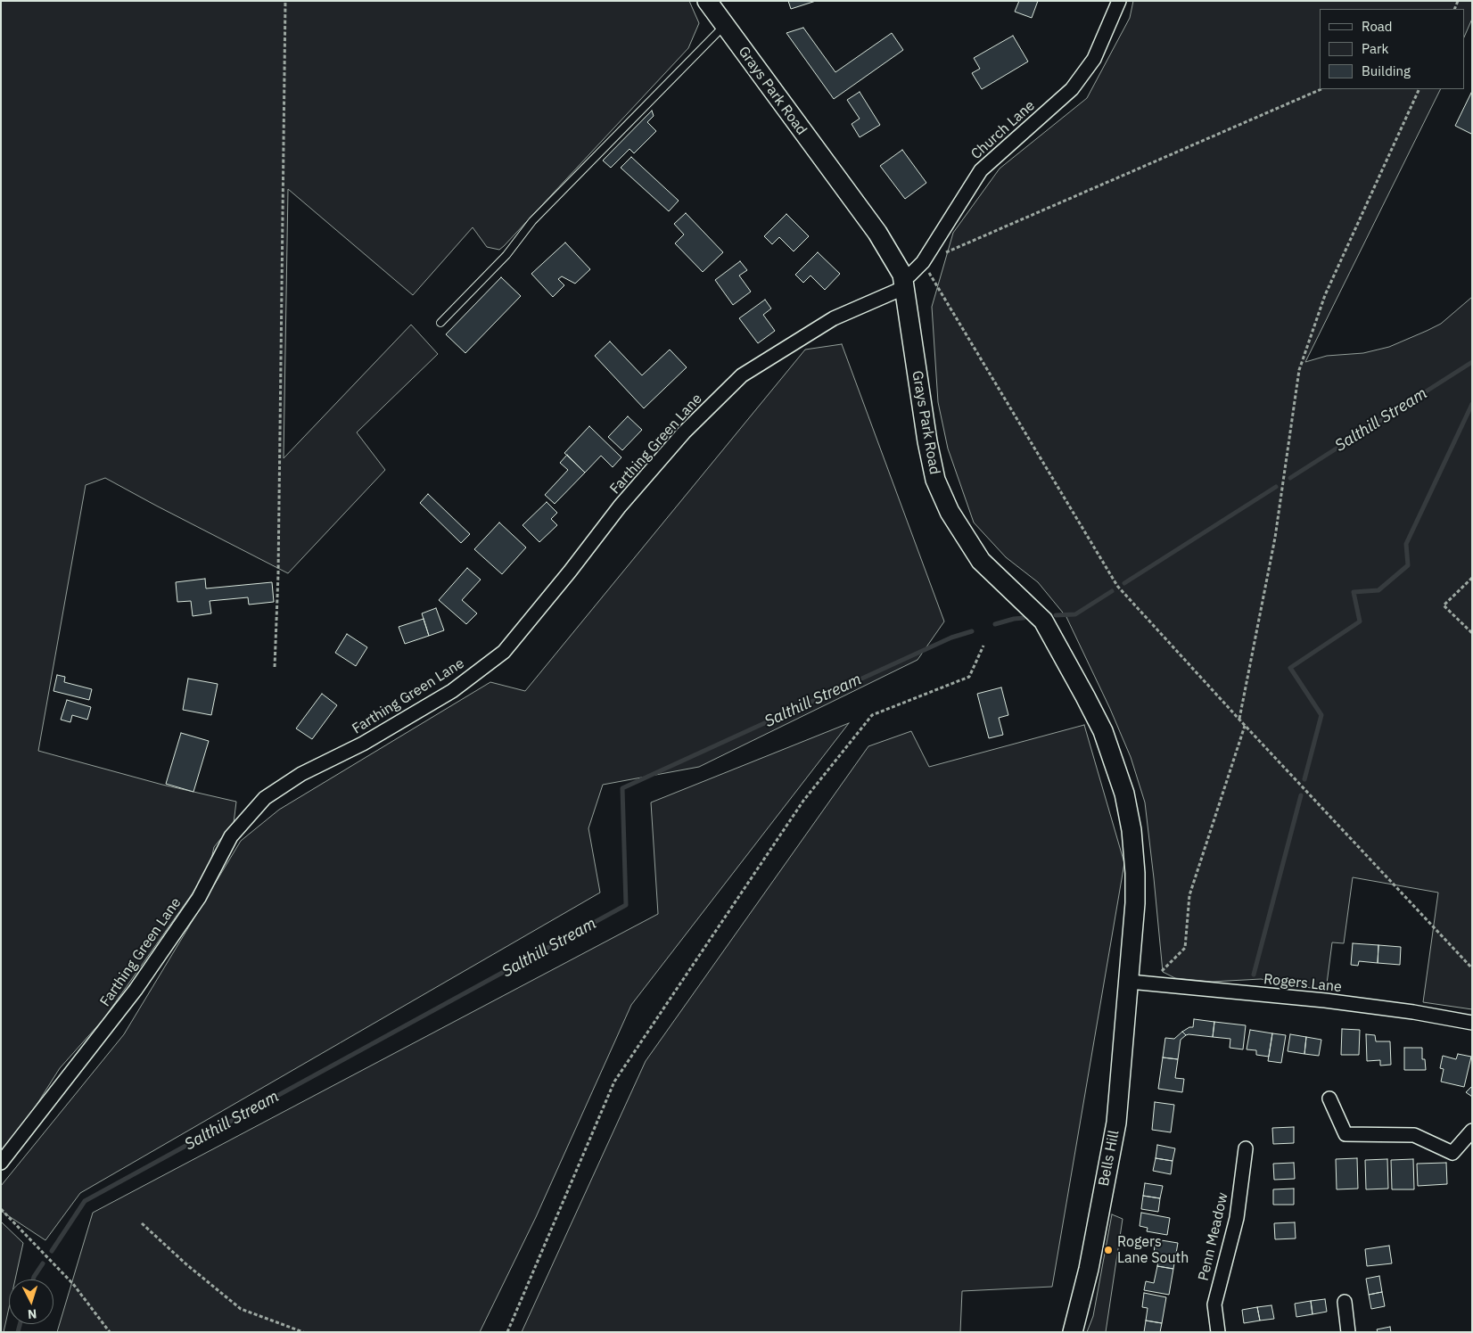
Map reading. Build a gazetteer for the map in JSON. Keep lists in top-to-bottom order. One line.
{"streets":{"main road":["Grays Park Road","Bells Hill"],"street":["Church Lane","Farthing Green Lane","Rogers Lane","Penn Meadow"]},"crossings":[["Grays Park Road","Church Lane"],["Grays Park Road","Farthing Green Lane"],["Grays Park Road","Rogers Lane"],["Grays Park Road","Bells Hill"],["Church Lane","Farthing Green Lane"],["Rogers Lane","Bells Hill"]],"water":["Salthill Stream"],"places":["Rogers Lane South"],"legend":["Road","Park","Building"],"north":"bottom"}
